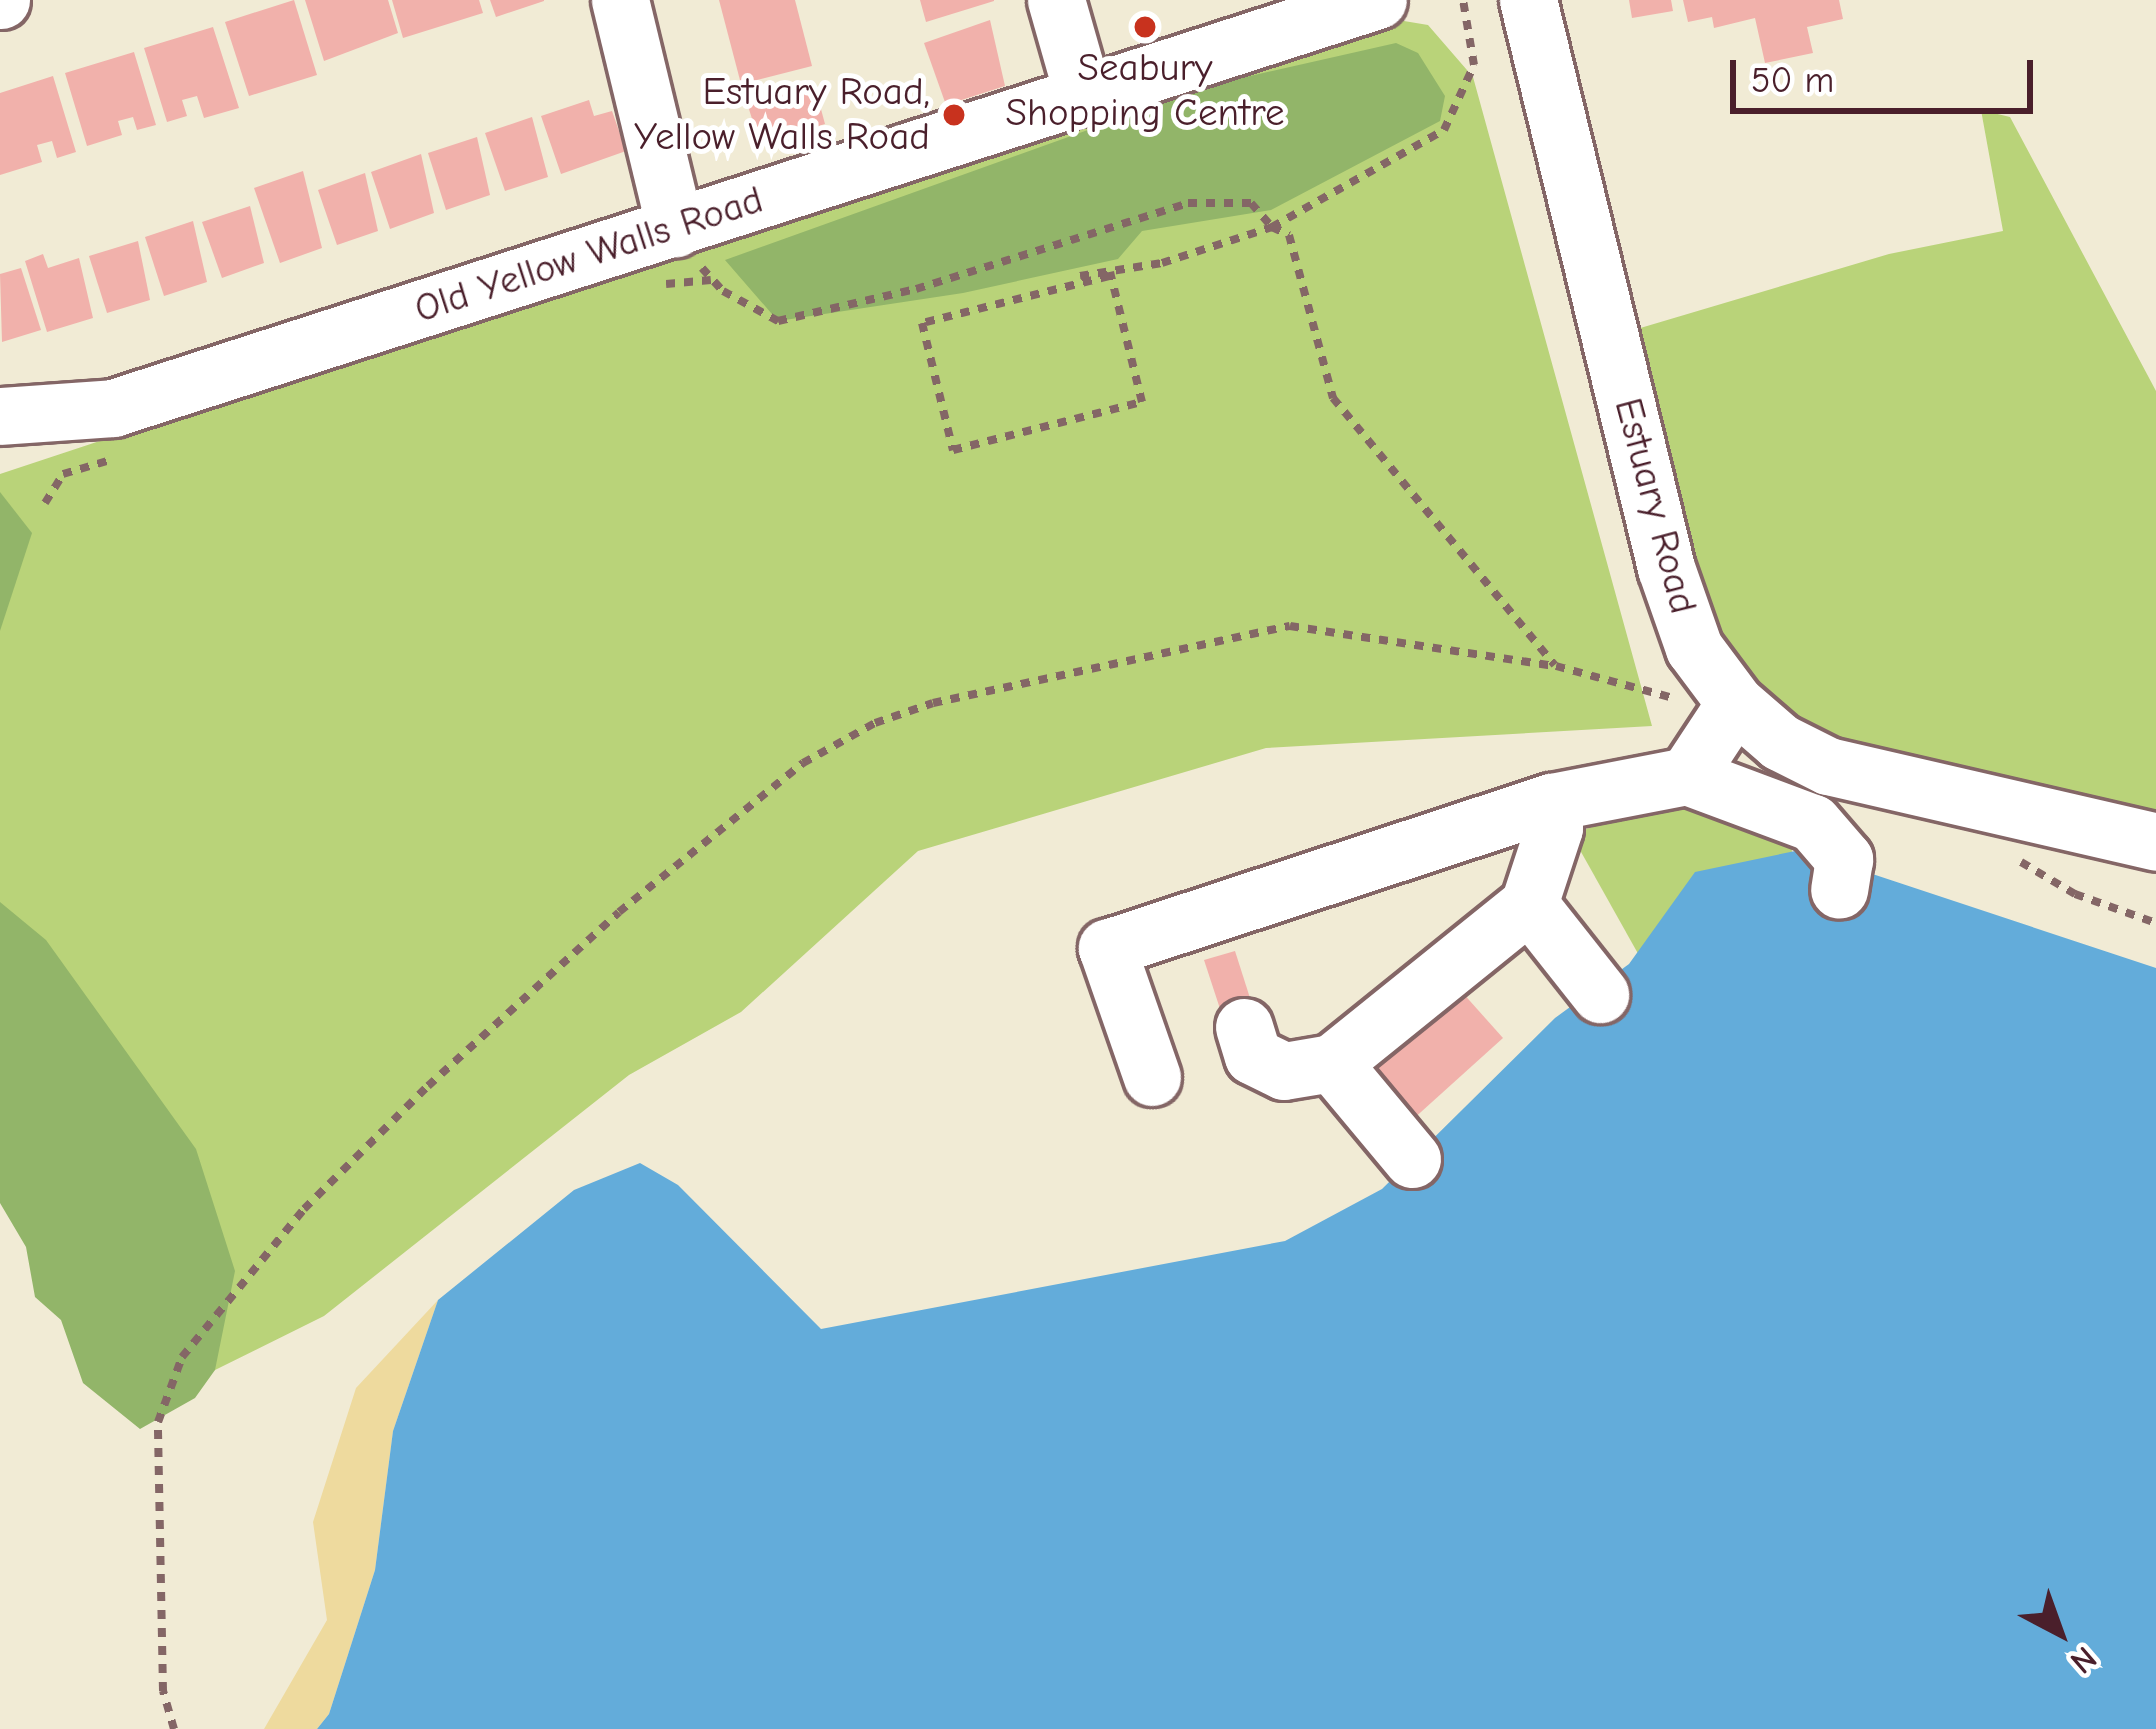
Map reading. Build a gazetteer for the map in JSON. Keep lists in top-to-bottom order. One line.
{"streets":{"street":["Old Yellow Walls Road","Estuary Road"]},"places":["Seabury Shopping Centre","Estuary Road, Yellow Walls Road"],"scale_bar":"50 m","north":"bottom right"}
